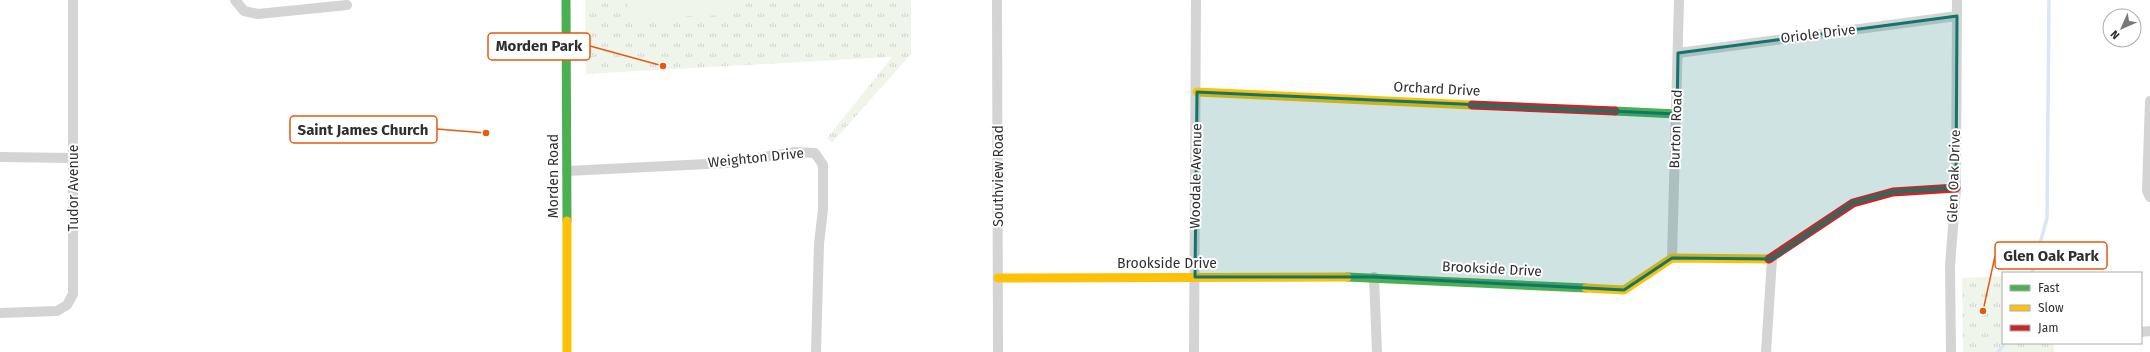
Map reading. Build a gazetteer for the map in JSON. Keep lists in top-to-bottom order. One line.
{"streets":{"street":["Oriole Drive","Orchard Drive","Burton Road","Weighton Drive","Morden Road","Southview Road","Woodale Avenue","Glen Oak Drive","Tudor Avenue","Brookside Drive"]},"crossings":[["Oriole Drive","Burton Road"],["Oriole Drive","Glen Oak Drive"],["Orchard Drive","Burton Road"],["Orchard Drive","Woodale Avenue"],["Burton Road","Brookside Drive"],["Weighton Drive","Morden Road"],["Southview Road","Brookside Drive"],["Woodale Avenue","Brookside Drive"]],"places":["Morden Park","Saint James Church","Glen Oak Park"],"legend":["Fast","Slow","Jam"],"north":"bottom left"}
